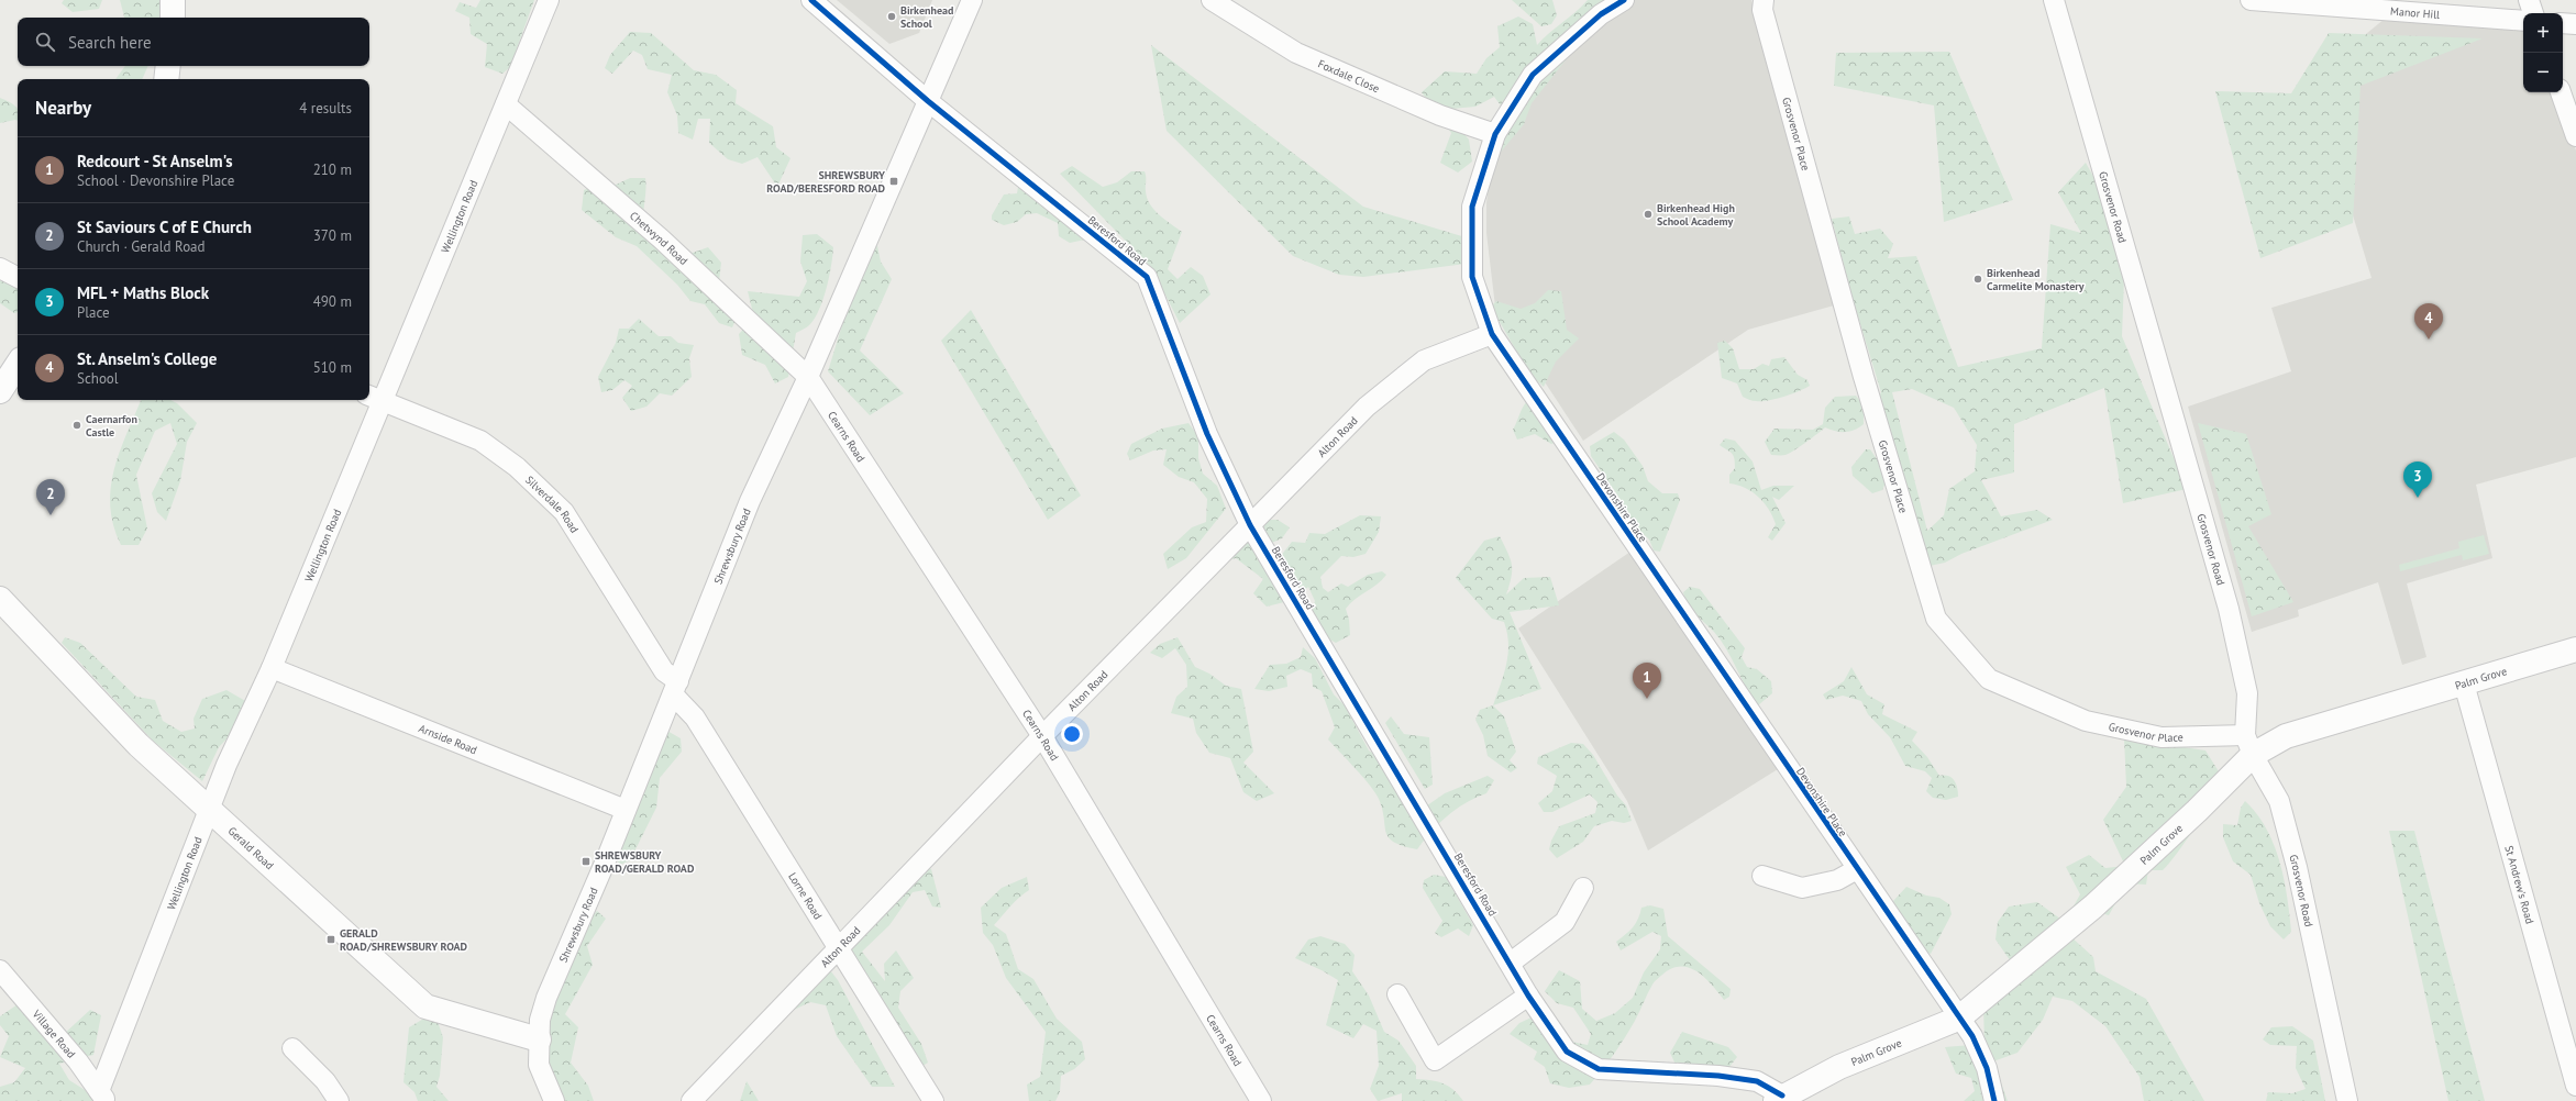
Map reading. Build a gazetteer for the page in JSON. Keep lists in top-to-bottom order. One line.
{"streets":{"street":["Manor Hill","Foxdale Close","Grosvenor Place","Grosvenor Road","Wellington Road","Chetwynd Road","Beresford Road","Cearns Road","Alton Road","Silverdale Road","Devonshire Place","Shrewsbury Road","Palm Grove","Arnside Road","Gerald Road","St Andrew's Road","Lorne Road","Village Road"]},"crossings":[["Foxdale Close","Devonshire Place"],["Grosvenor Place","Grosvenor Road"],["Grosvenor Place","Palm Grove"],["Grosvenor Road","Palm Grove"],["Wellington Road","Chetwynd Road"],["Wellington Road","Silverdale Road"],["Wellington Road","Arnside Road"],["Wellington Road","Gerald Road"],["Wellington Road","Village Road"],["Chetwynd Road","Cearns Road"],["Chetwynd Road","Shrewsbury Road"],["Beresford Road","Alton Road"],["Beresford Road","Shrewsbury Road"],["Beresford Road","Palm Grove"],["Cearns Road","Alton Road"],["Cearns Road","Shrewsbury Road"],["Alton Road","Devonshire Place"],["Alton Road","Lorne Road"],["Silverdale Road","Shrewsbury Road"],["Silverdale Road","Lorne Road"],["Devonshire Place","Palm Grove"],["Shrewsbury Road","Arnside Road"],["Shrewsbury Road","Gerald Road"],["Shrewsbury Road","Lorne Road"],["Palm Grove","St Andrew's Road"]],"places":{"other":["Birkenhead School","Birkenhead High School Academy","Birkenhead Carmelite Monastery","Caernarfon Castle"],"transit":["SHREWSBURY ROAD/BERESFORD ROAD","SHREWSBURY ROAD/GERALD ROAD","GERALD ROAD/SHREWSBURY ROAD"]},"page":{"map_buttons":["+","−"],"search":"Search here","heading":["Nearby","4 results"],"list":[{"mark":"1","name":"Redcourt - St Anselm's","note":"School · Devonshire Place","value":"210 m"},{"mark":"2","name":"St Saviours C of E Church","note":"Church · Gerald Road","value":"370 m"},{"mark":"3","name":"MFL + Maths Block","note":"Place","value":"490 m"},{"mark":"4","name":"St. Anselm's College","note":"School","value":"510 m"}],"pins":["4","3","2","1"]}}
